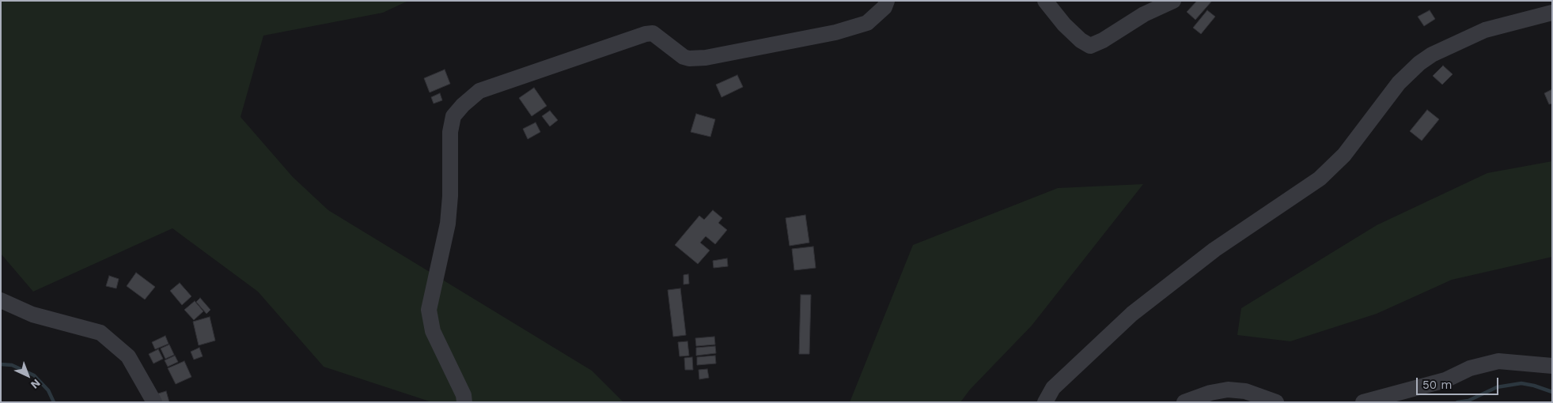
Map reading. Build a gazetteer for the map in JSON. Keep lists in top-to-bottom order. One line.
{"scale_bar":"50 m","north":"bottom right"}
